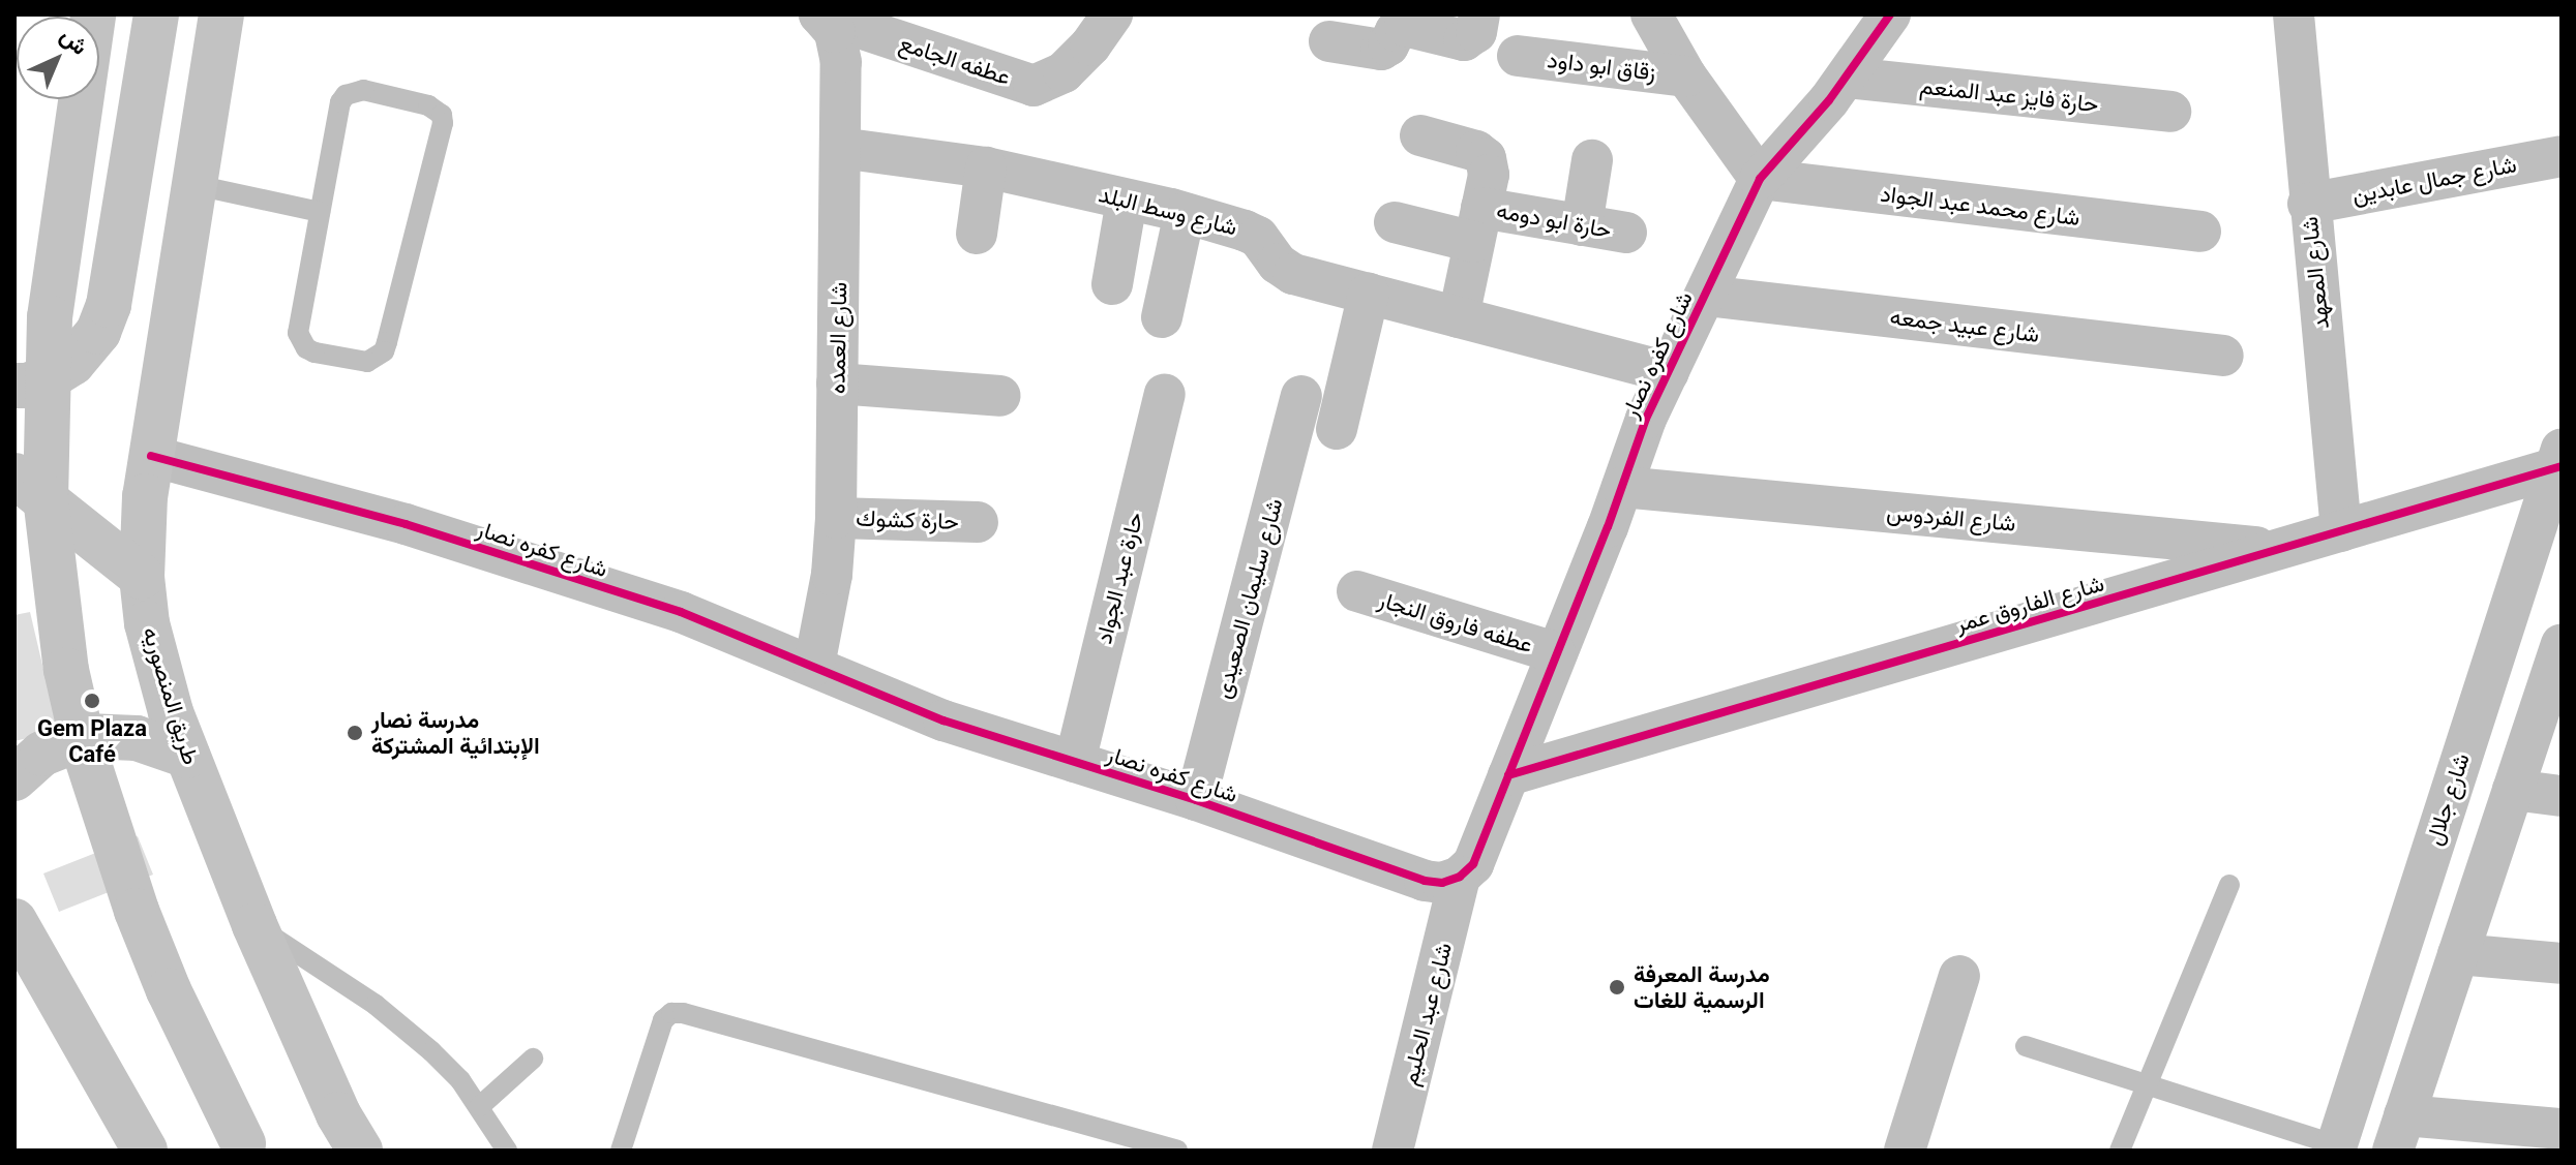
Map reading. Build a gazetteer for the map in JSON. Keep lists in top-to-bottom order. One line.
{"streets":{"main road":["طريق المنصوريه"],"street":["عطفه الجامع","زقاق ابو داود","حارة فايز عبد المنعم","شارع جمال عابدين","شارع محمد عبد الجواد","شارع وسط البلد","حارة ابو دومه","شارع المعهد","شارع عبيد جمعه","شارع العمده","شارع كفره نصار","شارع الفردوس","حارة كشوك","حارة عبد الجواد","شارع سليمان الصعيدى","شارع الفاروق عمر","عطفه فاروق النجار","شارع جلال","شارع عبد الحليم"]},"crossings":[["عطفه الجامع","شارع العمده"],["حارة فايز عبد المنعم","شارع كفره نصار"],["شارع جمال عابدين","شارع المعهد"],["شارع محمد عبد الجواد","شارع كفره نصار"],["شارع وسط البلد","حارة ابو دومه"],["شارع وسط البلد","شارع العمده"],["شارع وسط البلد","شارع كفره نصار"],["شارع المعهد","شارع الفاروق عمر"],["شارع عبيد جمعه","شارع كفره نصار"],["شارع العمده","شارع كفره نصار"],["شارع العمده","حارة كشوك"],["شارع كفره نصار","شارع الفردوس"],["شارع كفره نصار","حارة عبد الجواد"],["شارع كفره نصار","شارع سليمان الصعيدى"],["شارع كفره نصار","شارع الفاروق عمر"],["شارع كفره نصار","عطفه فاروق النجار"],["شارع كفره نصار","طريق المنصوريه"],["شارع كفره نصار","شارع عبد الحليم"],["شارع الفردوس","شارع الفاروق عمر"],["شارع الفاروق عمر","شارع جلال"]],"places":["Gem Plaza Café","مدرسة نصار الإبتدائية المشتركة","مدرسة المعرفة الرسمية للغات"],"north":"top right"}
